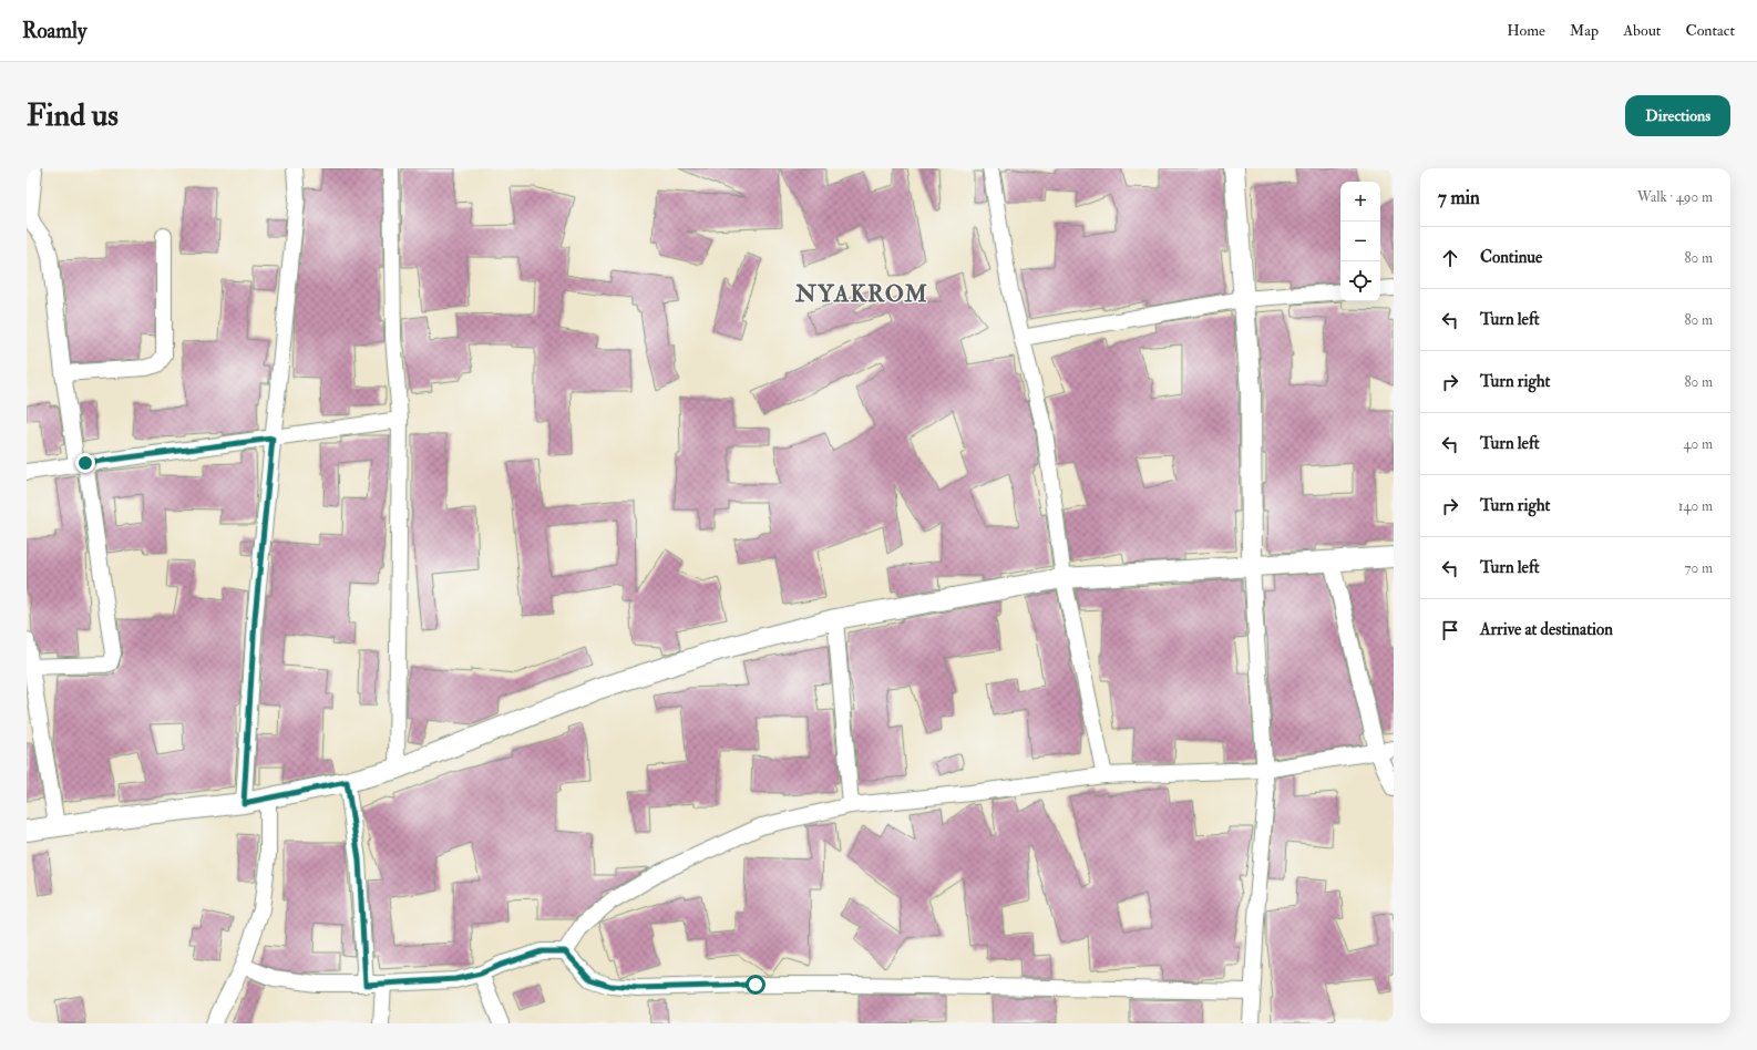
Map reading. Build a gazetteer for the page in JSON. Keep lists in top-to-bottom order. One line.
{"districts":["NYAKROM"],"page":{"header":"Roamly","nav":["Home","Map","About","Contact"],"buttons":"Directions","title":"Find us","heading":["7 min","Walk · 490 m"],"map_buttons":["+","−"],"list":[["Continue","80 m"],["Turn left","80 m"],["Turn right","80 m"],["Turn left","40 m"],["Turn right","140 m"],["Turn left","70 m"],"Arrive at destination"]}}
